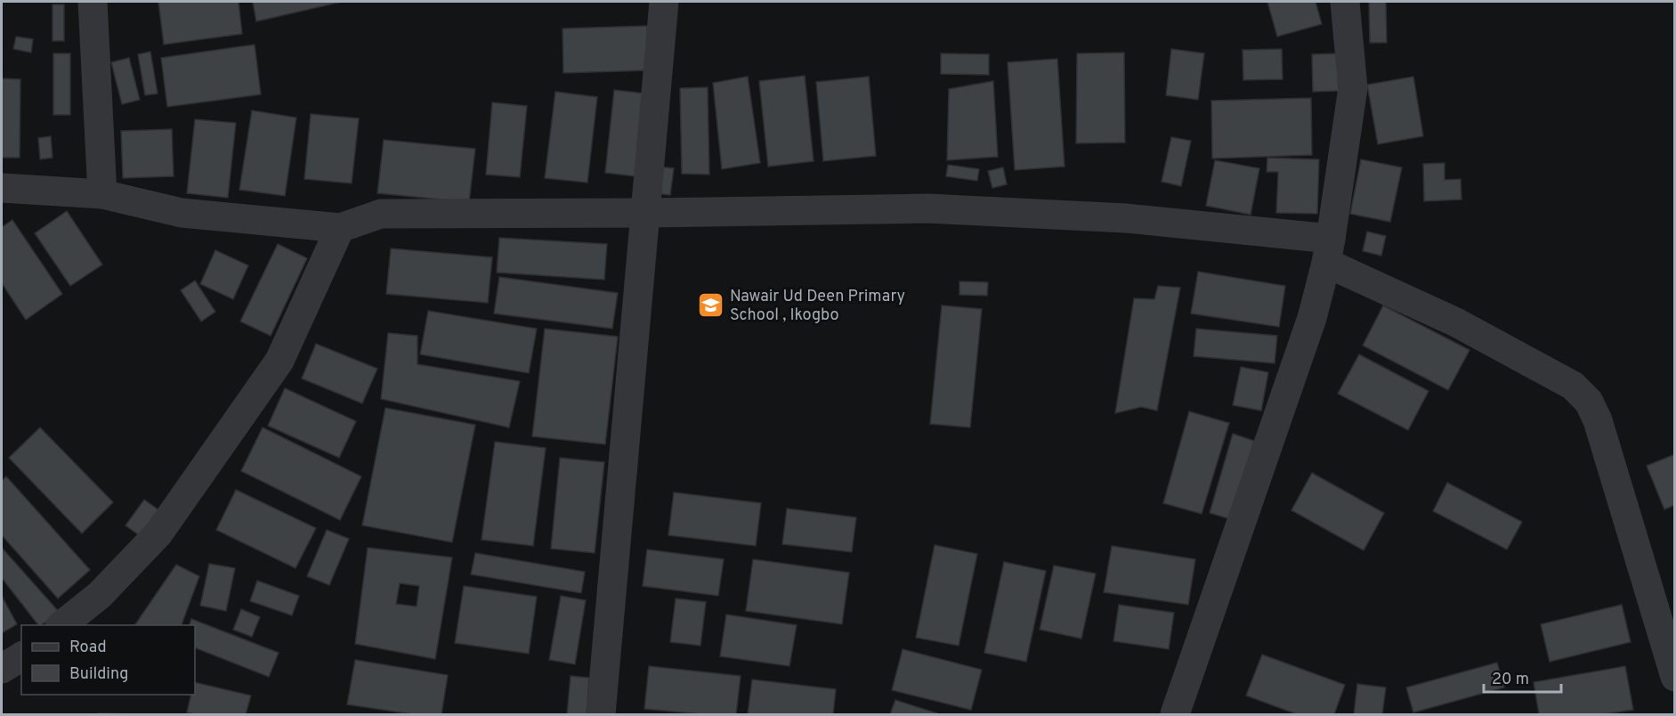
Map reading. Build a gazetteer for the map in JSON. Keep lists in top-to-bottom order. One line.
{"places":{"school or university":["Nawair Ud Deen Primary School , Ikogbo"]},"legend":["Road","Building"],"scale_bar":"20 m"}
